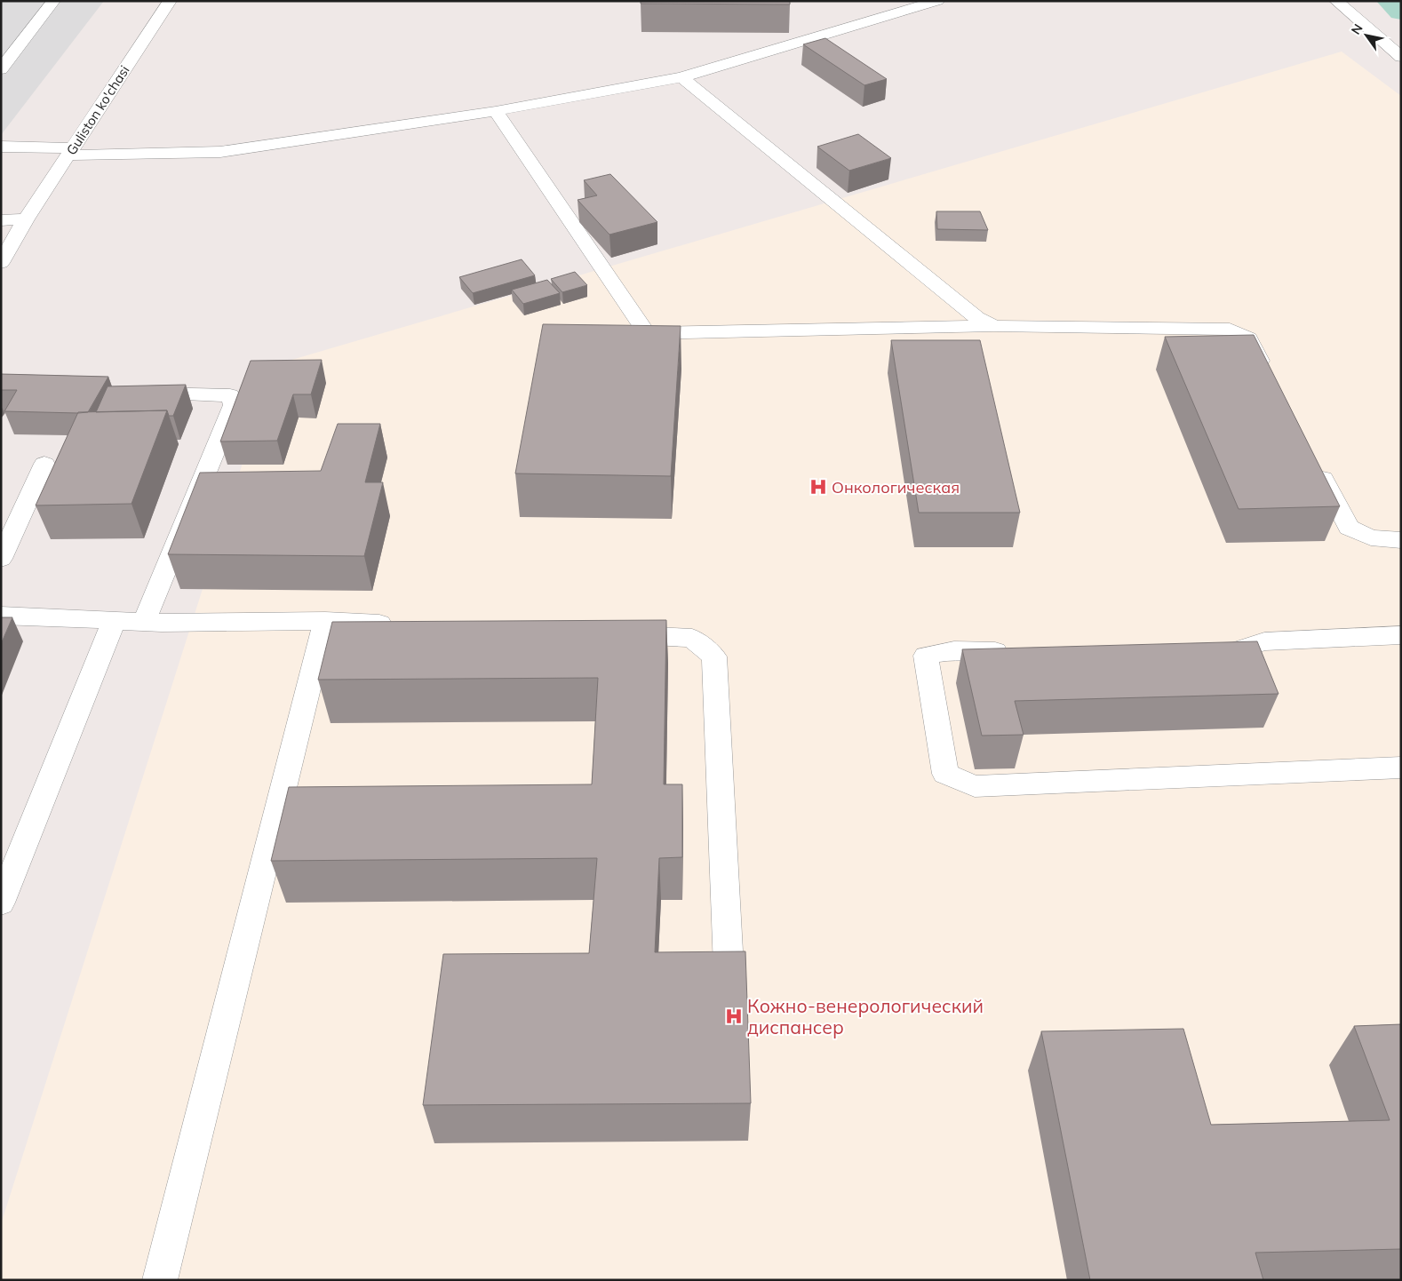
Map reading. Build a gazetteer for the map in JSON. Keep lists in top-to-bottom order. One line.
{"streets":{"street":["Guliston ko'chasi"]},"places":{"hospital":["Онкологическая","Кожно-венерологический диспансер"]},"north":"top left"}
